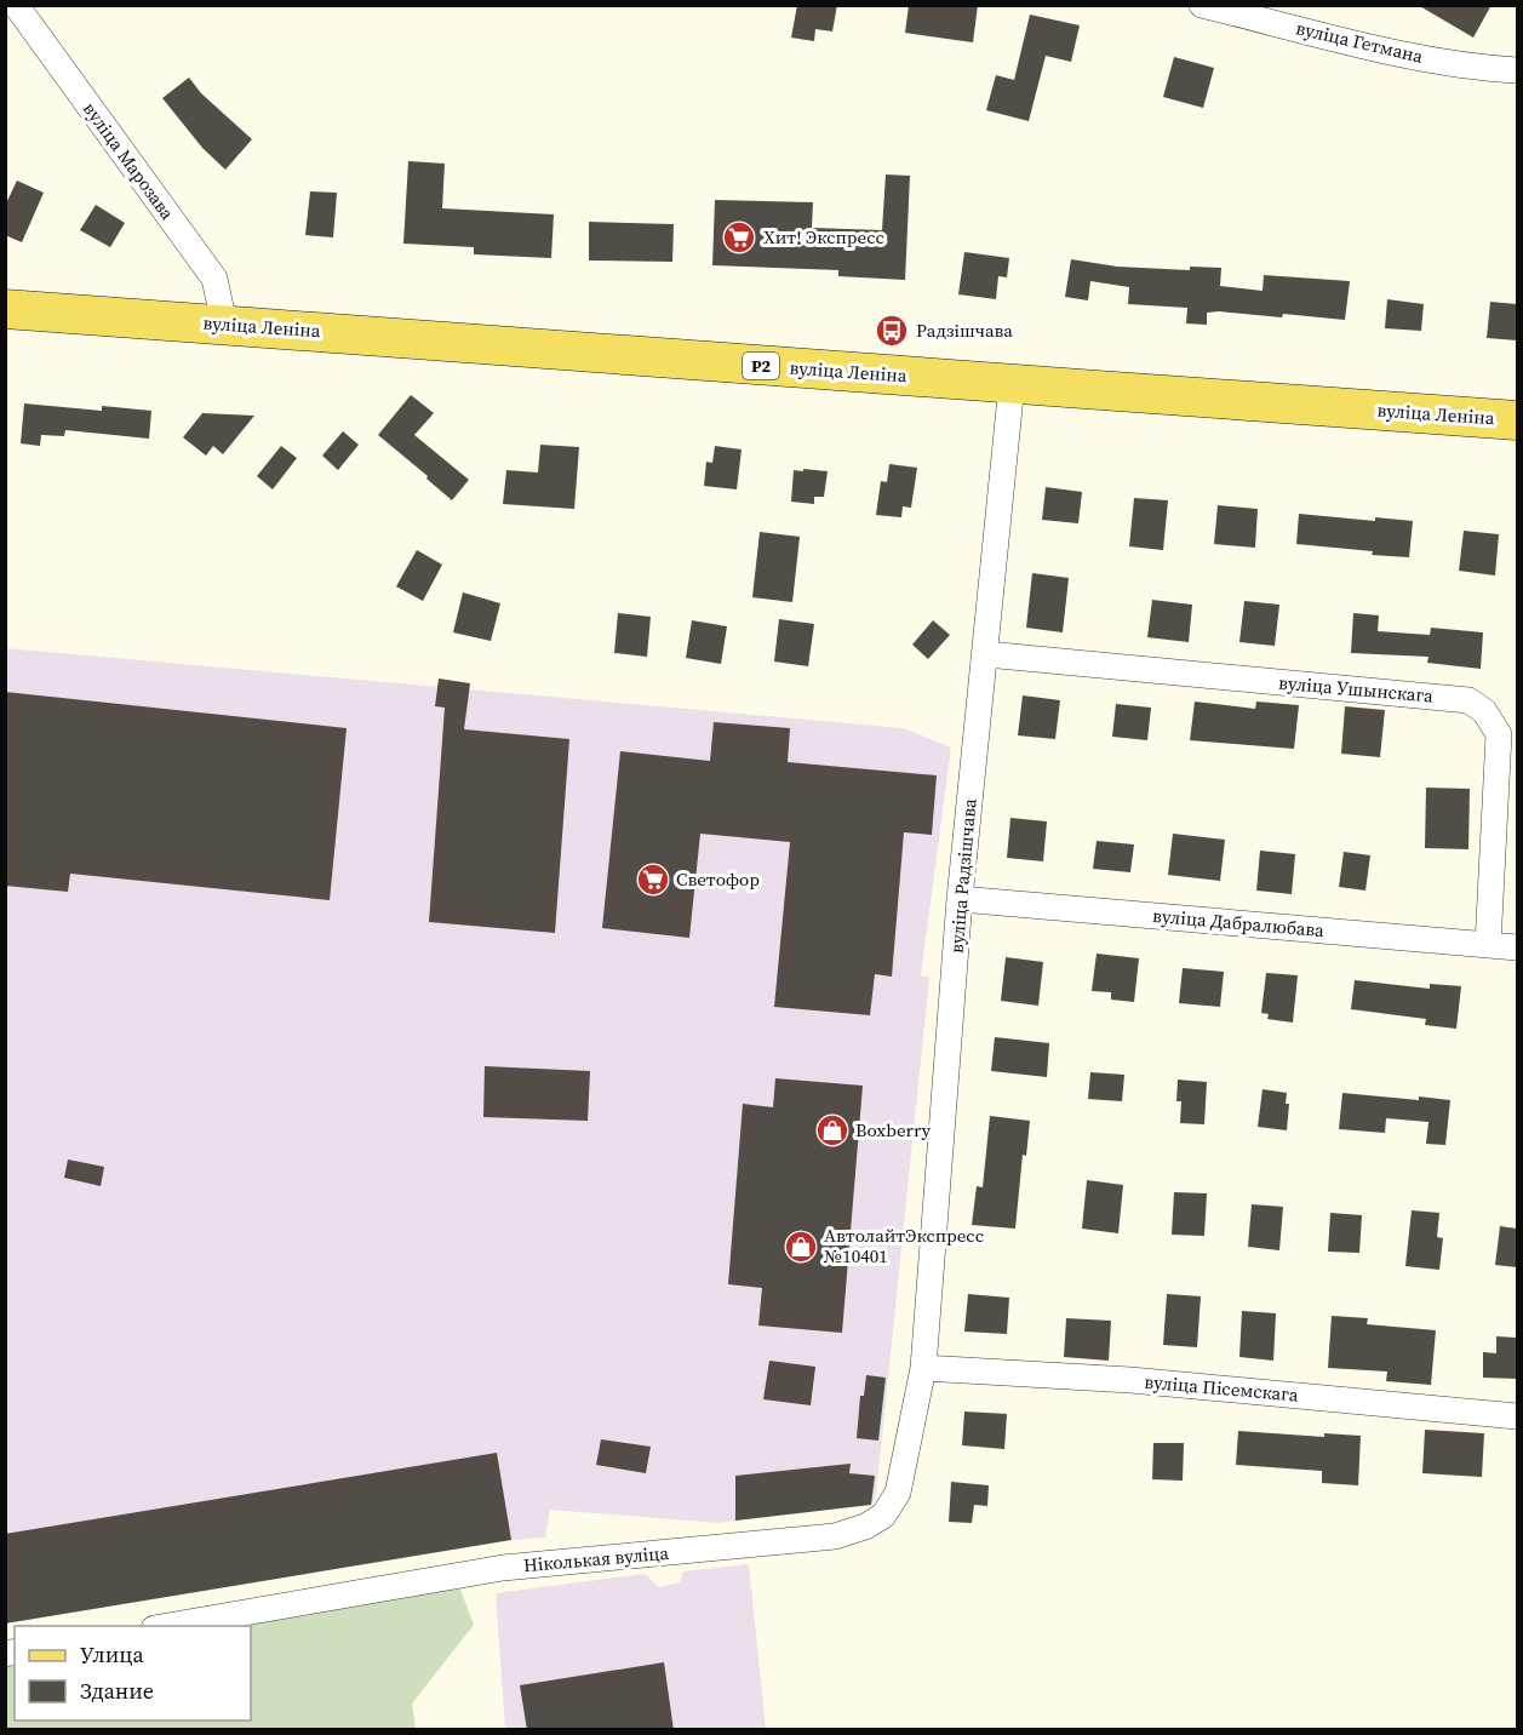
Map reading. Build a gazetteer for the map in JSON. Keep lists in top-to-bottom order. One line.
{"streets":{"main road":["вуліца Леніна","Р2"],"street":["вуліца Гетмана","вуліца Марозава","вуліца Ушынскага","вуліца Радзішчава","вуліца Дабралюбава","вуліца Пісемскага","Ніколькая вуліца"]},"crossings":[["вуліца Марозава","вуліца Леніна"],["вуліца Леніна","вуліца Радзішчава"],["вуліца Ушынскага","вуліца Радзішчава"],["вуліца Ушынскага","вуліца Дабралюбава"],["вуліца Радзішчава","вуліца Дабралюбава"],["вуліца Радзішчава","вуліца Пісемскага"],["вуліца Радзішчава","Ніколькая вуліца"],["вуліца Пісемскага","Ніколькая вуліца"]],"places":{"supermarket":["Хит! Экспресс","Светофор"],"bus stop":["Радзішчава"],"shop":["Boxberry","АвтолайтЭкспресс №10401"]},"legend":["Улица","Здание"]}
